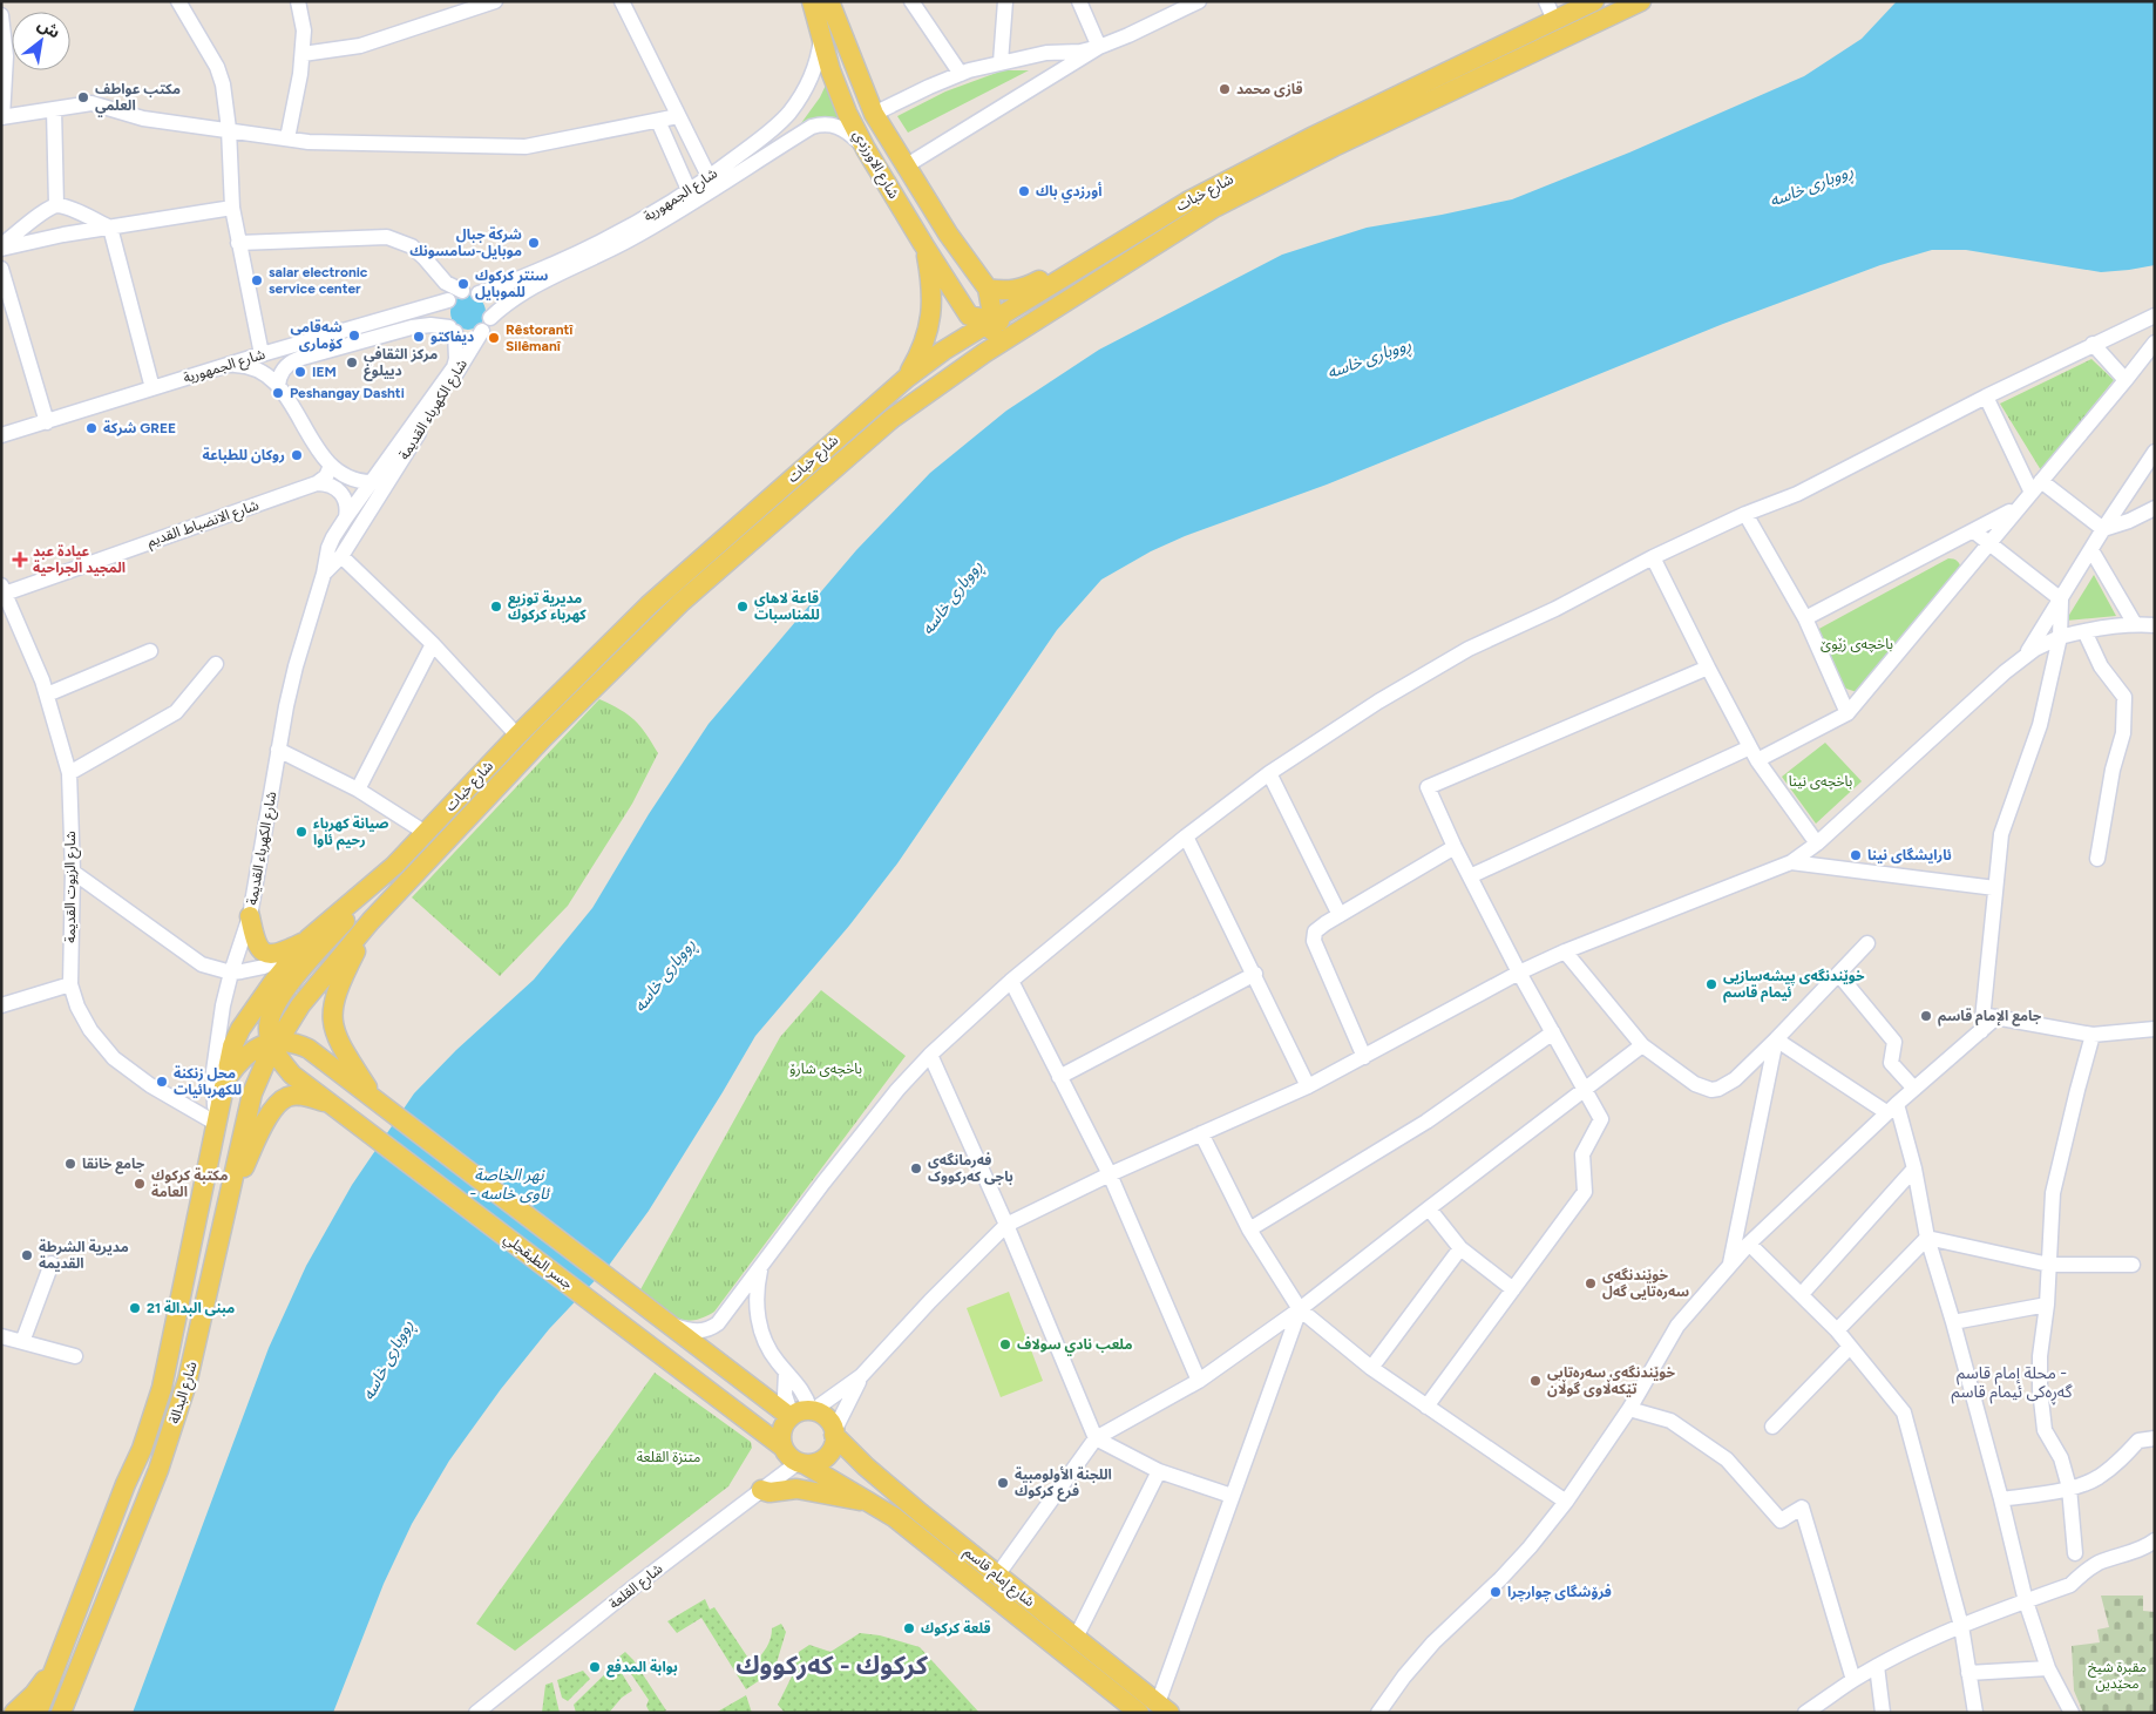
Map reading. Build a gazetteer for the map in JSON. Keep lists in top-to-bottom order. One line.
{"streets":{"main road":["شارع الاورزدي","شارع خبات","جسر الطبقجلي","شارع البدالة","شارع إمام قاسم"],"street":["شارع الجمهورية","شارع الكهرباء القديمة","شارع الانضباط القديم","شارع الزيوت القديمة","شارع القلعة"]},"crossings":[["شارع الاورزدي","شارع خبات"],["شارع الاورزدي","شارع الجمهورية"],["شارع خبات","شارع الكهرباء القديمة"],["شارع خبات","شارع الزيوت القديمة"],["شارع خبات","جسر الطبقجلي"],["شارع خبات","شارع البدالة"],["شارع الجمهورية","شارع الكهرباء القديمة"],["شارع الكهرباء القديمة","شارع الزيوت القديمة"],["شارع الكهرباء القديمة","شارع البدالة"],["شارع الانضباط القديم","شارع الزيوت القديمة"],["شارع الزيوت القديمة","شارع البدالة"],["جسر الطبقجلي","شارع البدالة"],["جسر الطبقجلي","شارع إمام قاسم"],["جسر الطبقجلي","شارع القلعة"],["شارع إمام قاسم","شارع القلعة"]],"districts":["محلة إمام قاسم - گەڕەکی ئیمام قاسم","كركوك - کەرکووك"],"water":["ڕووباری خاسە","نهر الخاصة - ئاوی خاسە"],"parks":["باخچەی زێوێ","باخچەی نینا","باخچەی شارۆ","متنزة القلعة","مقبرة شيخ محێدین"],"places":{"other":["قازی محمد","مكتب عواطف العلمي","أورزدي باك","شركة جبال موبايل-سامسونك","salar electronic service center","سنتر كركوك للموبايل","شەقامی کۆماری","ديفاكتو","Rêstorantî Silêmanî","مركز الثقافي دييلوغ","IEM","Peshangay Dashti","شركة GREE","روكان للطباعة","مديرية توزيع كهرباء كركوك","قاعة لاهاي للمناسبات","صيانة كهرباء رحيم ئاوا","ئارایشگای نینا","خوێندنگەی پیشەسازیی ئیمام قاسم","جامع الإمام قاسم","محل زنكنة للكهربائيات","جامع خانقا","فەرمانگەی باجی کەرکووک","مكتبة كركوك العامة","مديرية الشرطة القديمة","خوێندنگەی سەرەتایی گەل","مبنى البدالة 21","ملعب نادي سولاف","خوێندنگەی سەرەتایی تێکەڵاوی گوڵان","اللجنة الأولومبية فرع كركوك","فرۆشگای چوارچرا","قلعة كركوك","بوابة المدفع"],"health":["عيادة عبد المجيد الجراحية"]},"north":"top right"}
